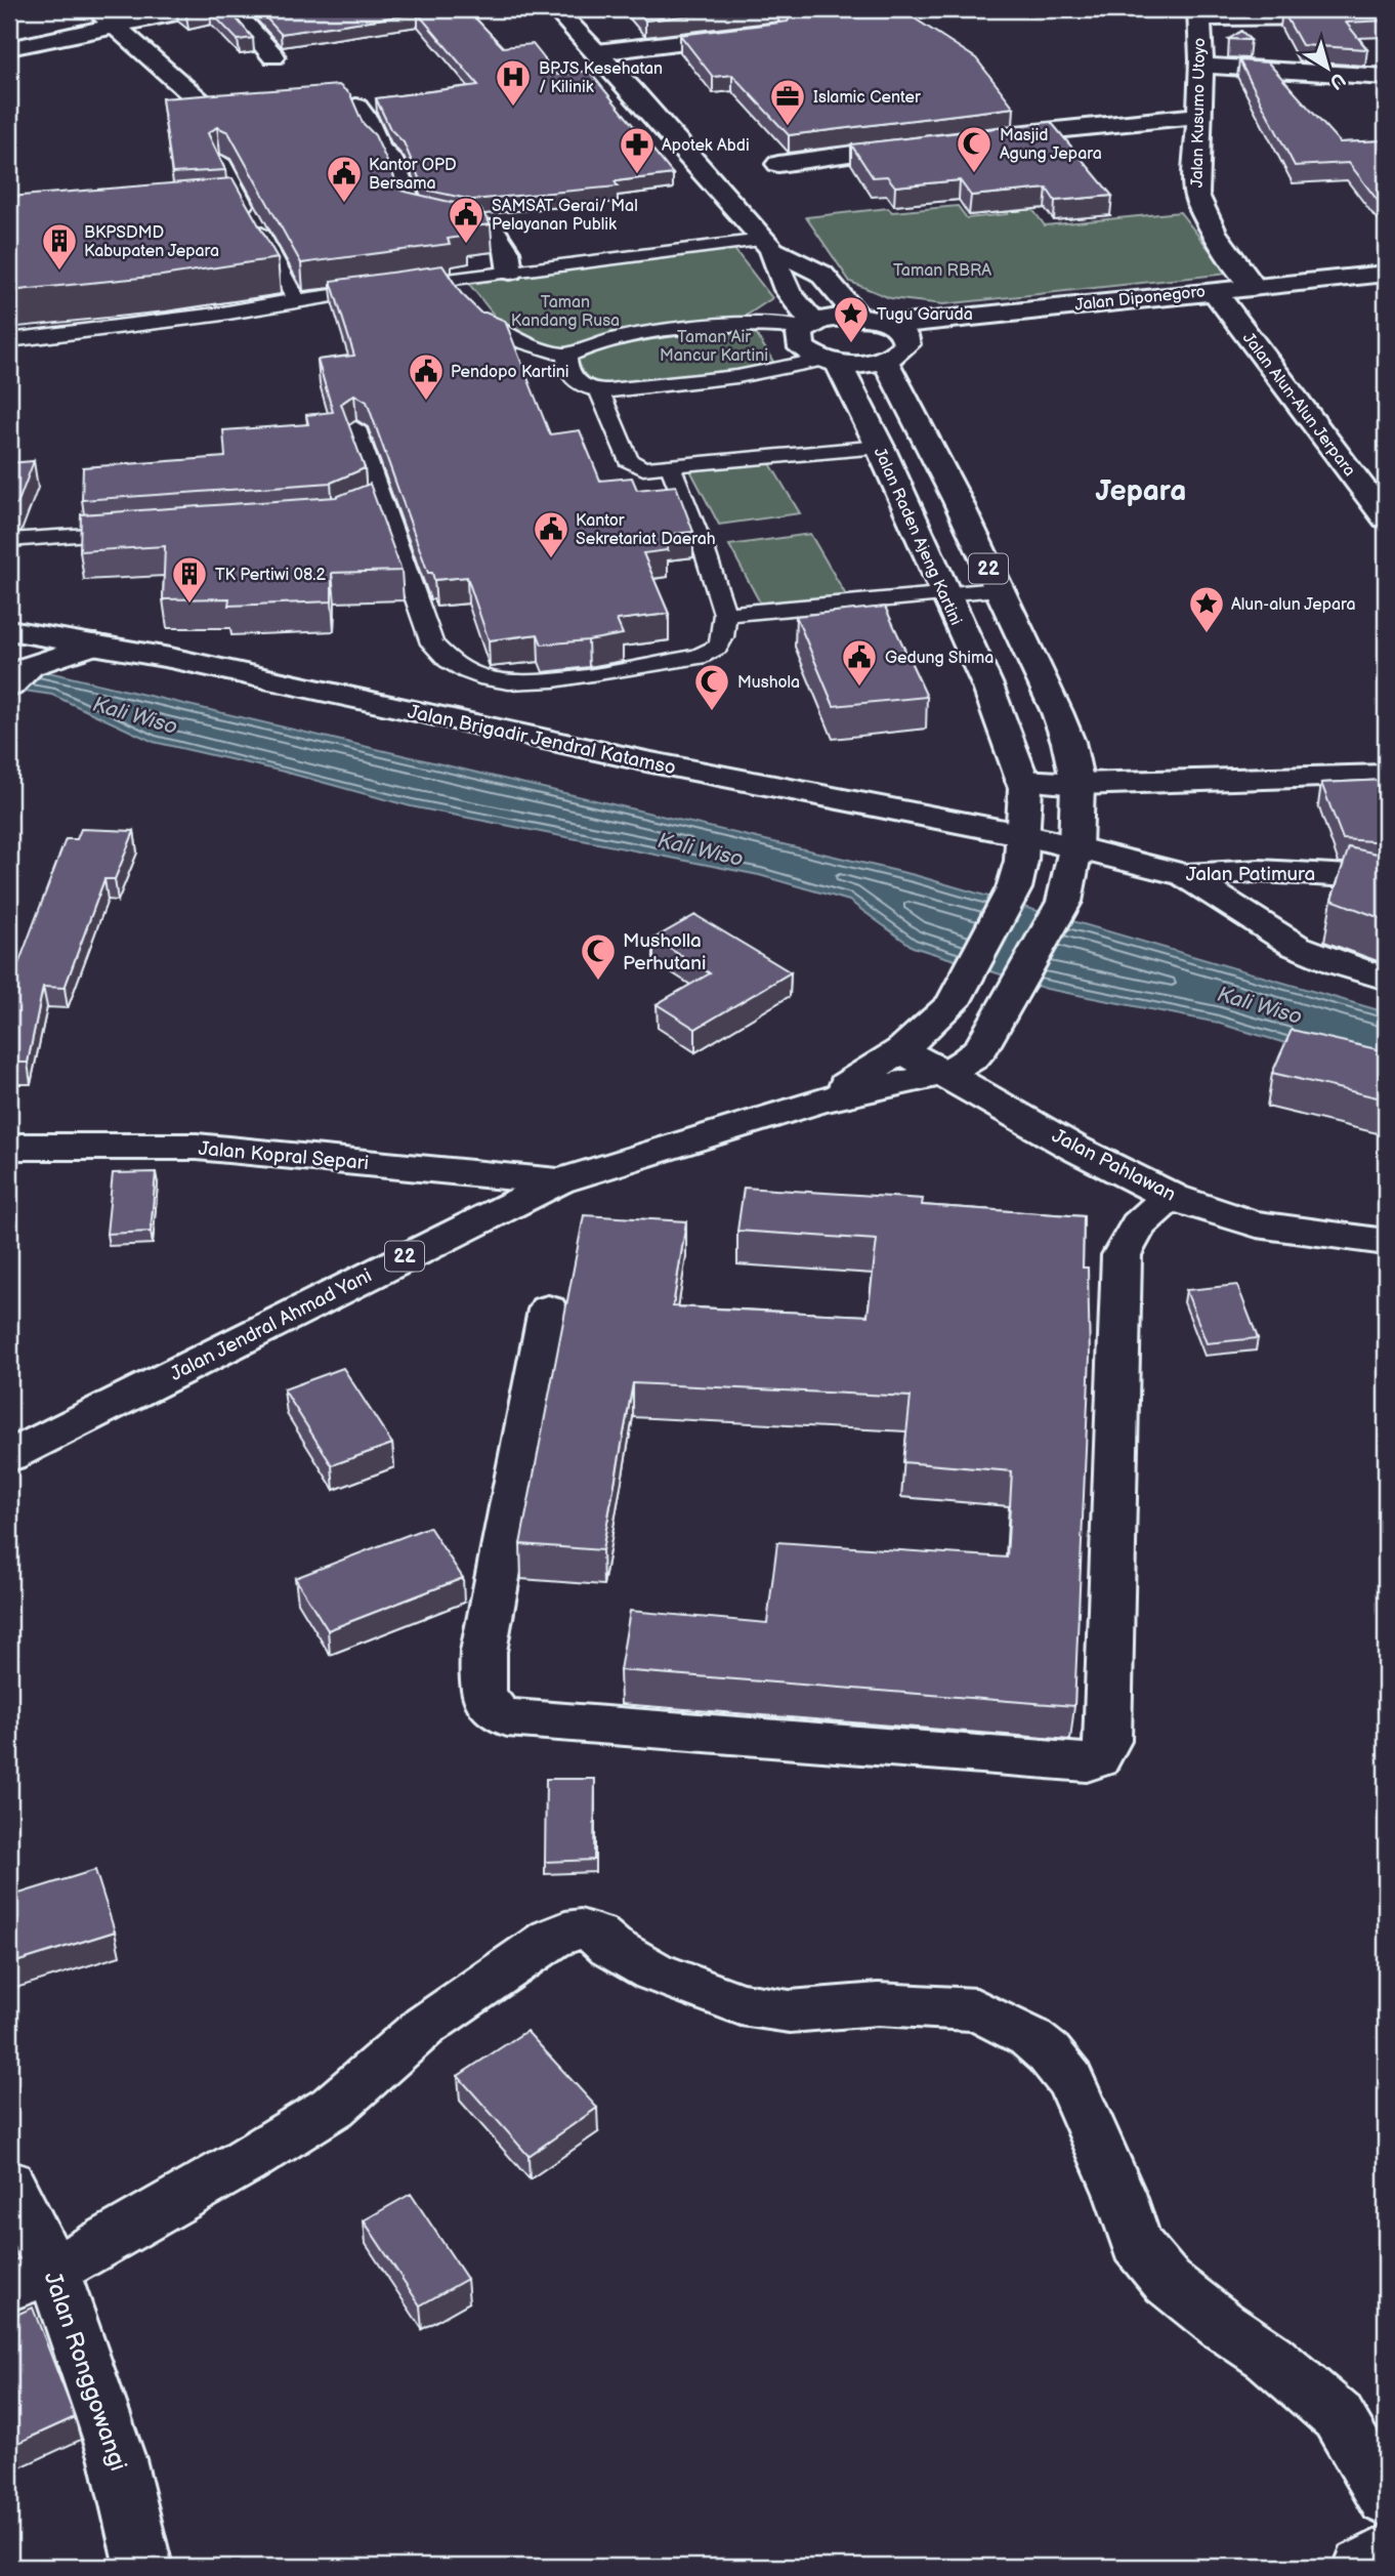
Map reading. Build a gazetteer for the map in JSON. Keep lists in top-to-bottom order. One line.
{"streets":{"main road":["Jalan Kusumo Utoyo","Jalan Diponegoro","Jalan Alun-Alun Jerpara","Jalan Raden Ajeng Kartini","22","Jalan Brigadir Jendral Katamso","Jalan Patimura","Jalan Kopral Separi","Jalan Pahlawan","Jalan Jendral Ahmad Yani","Jalan Ronggowangi"]},"crossings":[["Jalan Kusumo Utoyo","Jalan Diponegoro"],["Jalan Diponegoro","Jalan Alun-Alun Jerpara"],["Jalan Diponegoro","Jalan Raden Ajeng Kartini"],["Jalan Diponegoro","22"],["Jalan Raden Ajeng Kartini","22"],["Jalan Raden Ajeng Kartini","Jalan Brigadir Jendral Katamso"],["Jalan Raden Ajeng Kartini","Jalan Jendral Ahmad Yani"],["22","Jalan Brigadir Jendral Katamso"],["22","Jalan Patimura"],["22","Jalan Jendral Ahmad Yani"],["Jalan Brigadir Jendral Katamso","Jalan Patimura"],["Jalan Brigadir Jendral Katamso","Jalan Jendral Ahmad Yani"],["Jalan Patimura","Jalan Jendral Ahmad Yani"],["Jalan Kopral Separi","Jalan Jendral Ahmad Yani"],["Jalan Pahlawan","Jalan Jendral Ahmad Yani"]],"districts":["Jepara"],"water":["Kali Wiso"],"parks":["Taman RBRA","Taman Kandang Rusa","Taman Air Mancur Kartini"],"places":{"hospital":["BPJS Kesehatan / Kilinik"],"office":["Islamic Center"],"mosque":["Masjid Agung Jepara","Mushola","Musholla Perhutani"],"pharmacy":["Apotek Abdi"],"public building":["Kantor OPD Bersama","SAMSAT Gerai/ Mal Pelayanan Publik","Pendopo Kartini","Kantor Sekretariat Daerah","Gedung Shima"],"building":["BKPSDMD Kabupaten Jepara","TK Pertiwi 08.2"],"place":["Tugu Garuda","Alun-alun Jepara"]},"north":"bottom right"}
